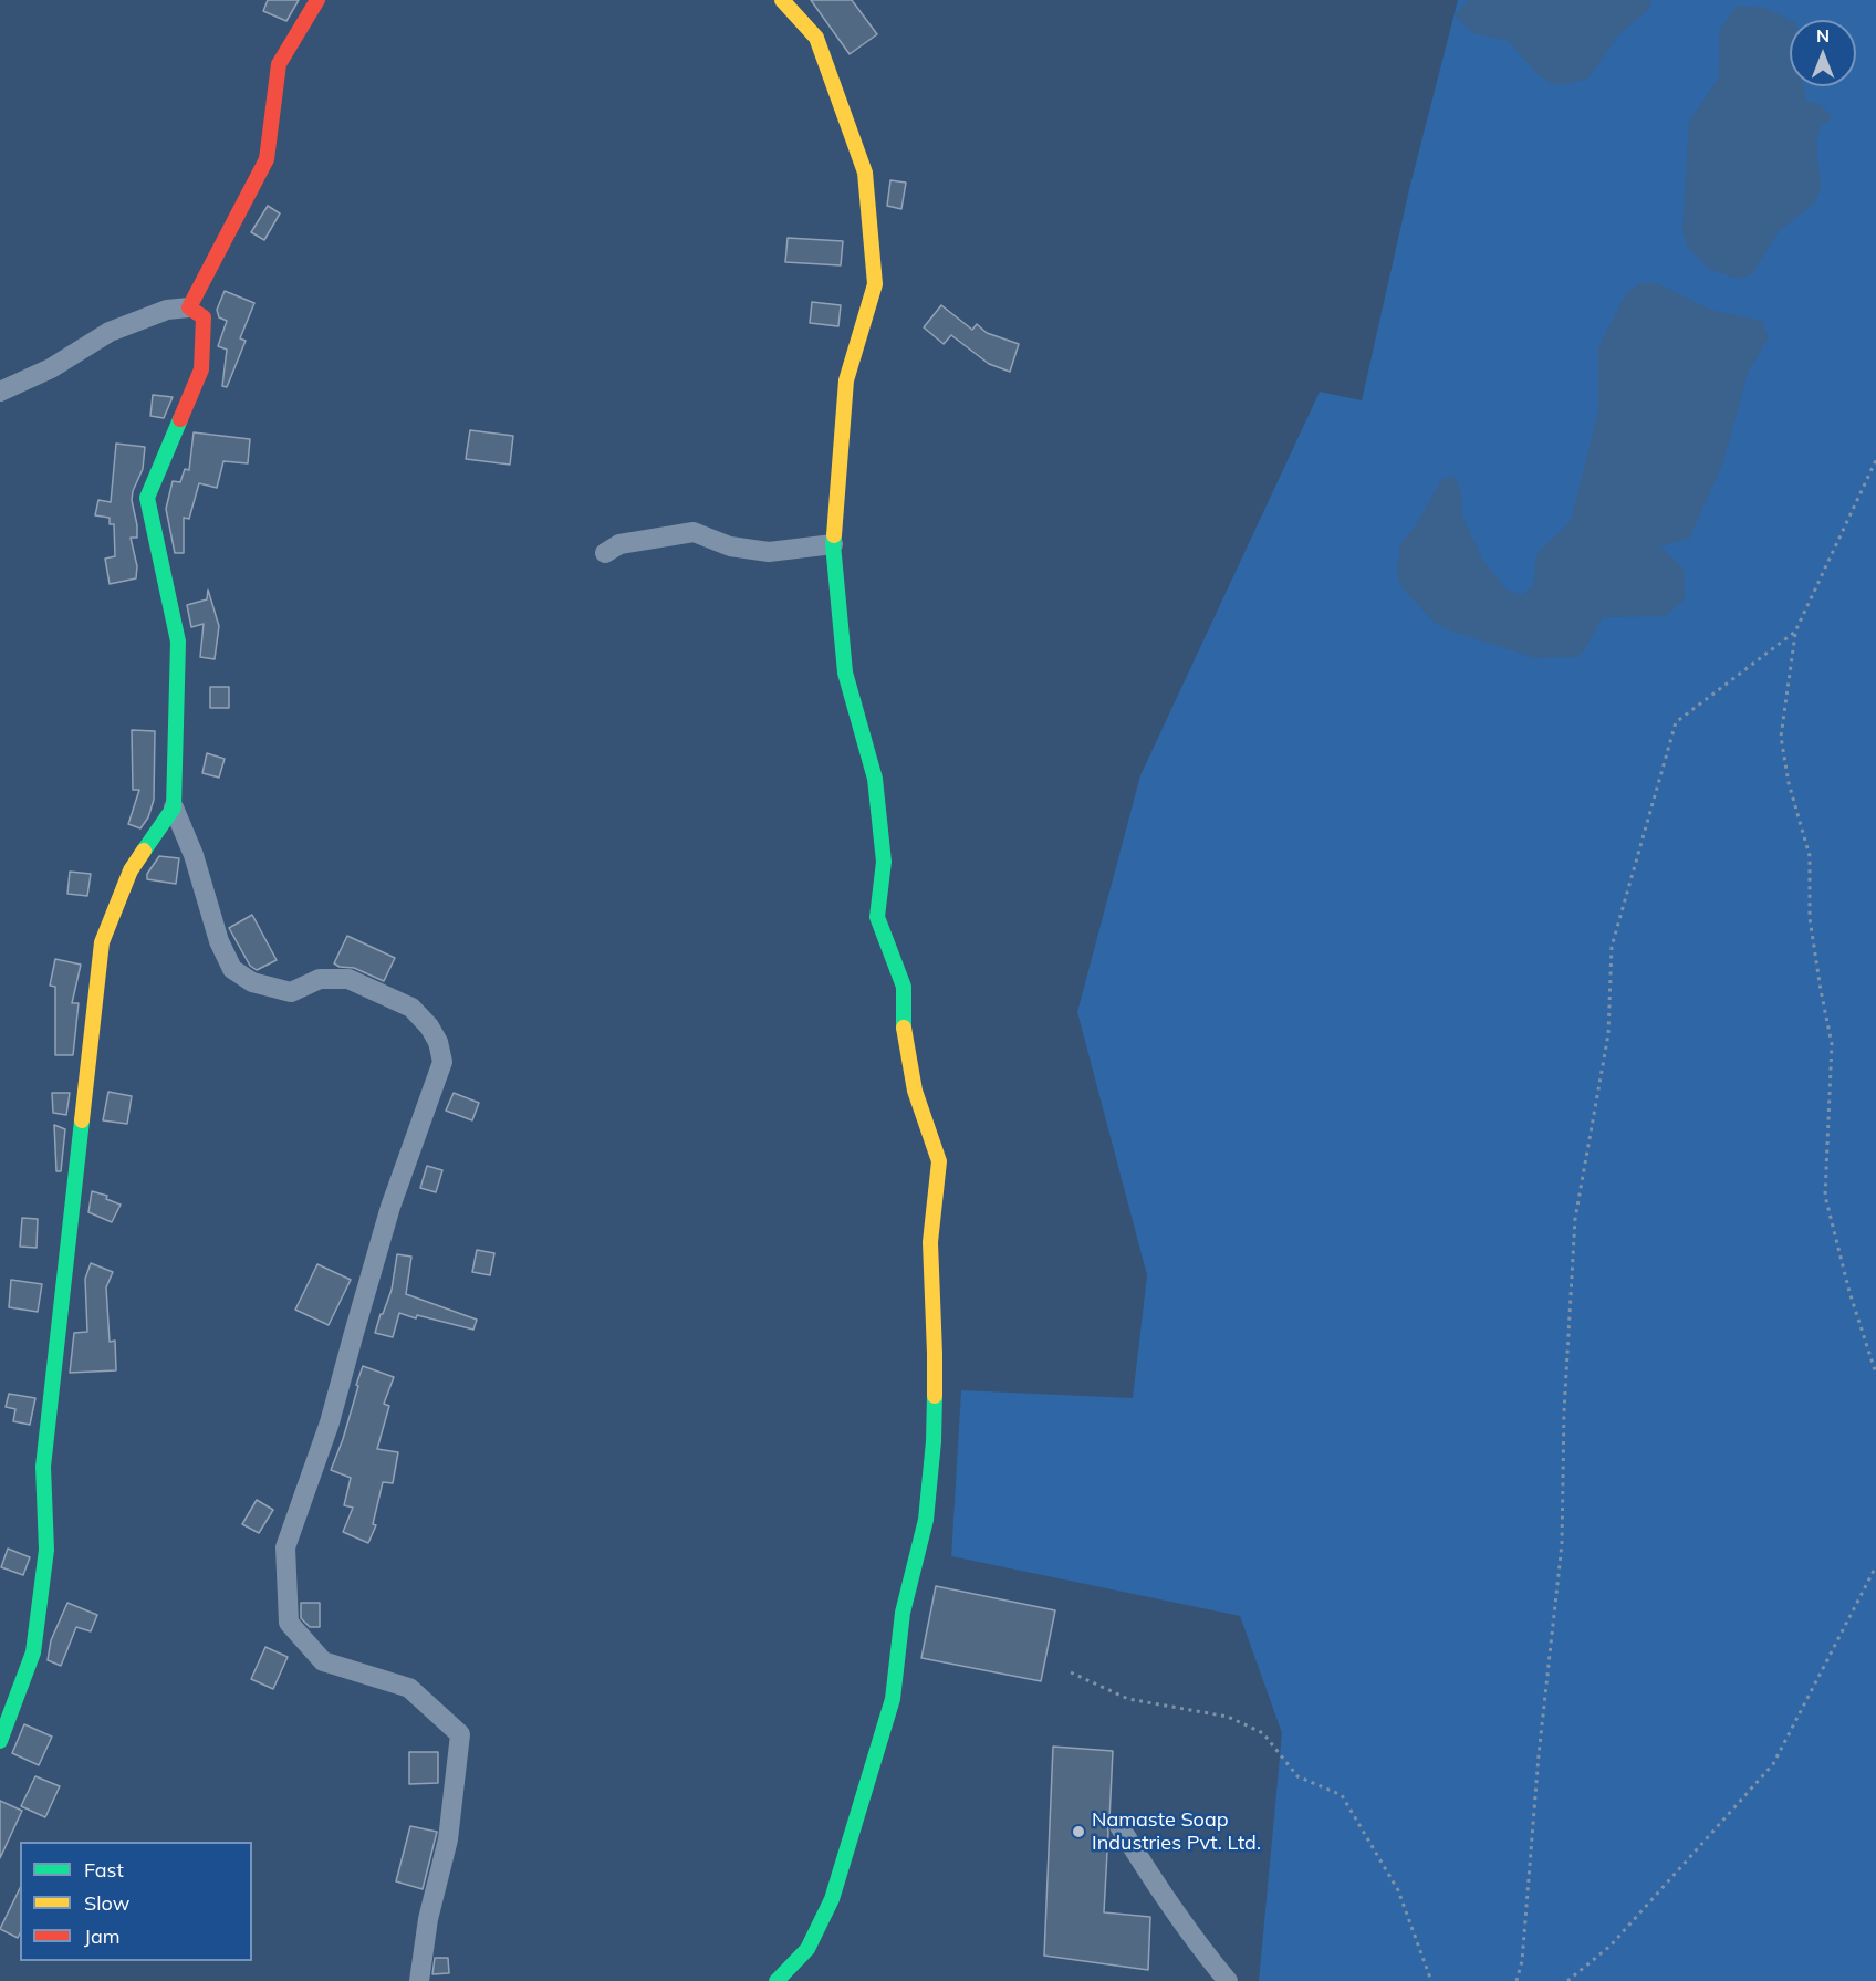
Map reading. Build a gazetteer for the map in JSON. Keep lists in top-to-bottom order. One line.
{"places":["Namaste Soap Industries Pvt. Ltd."],"legend":["Fast","Slow","Jam"],"north":"top"}
